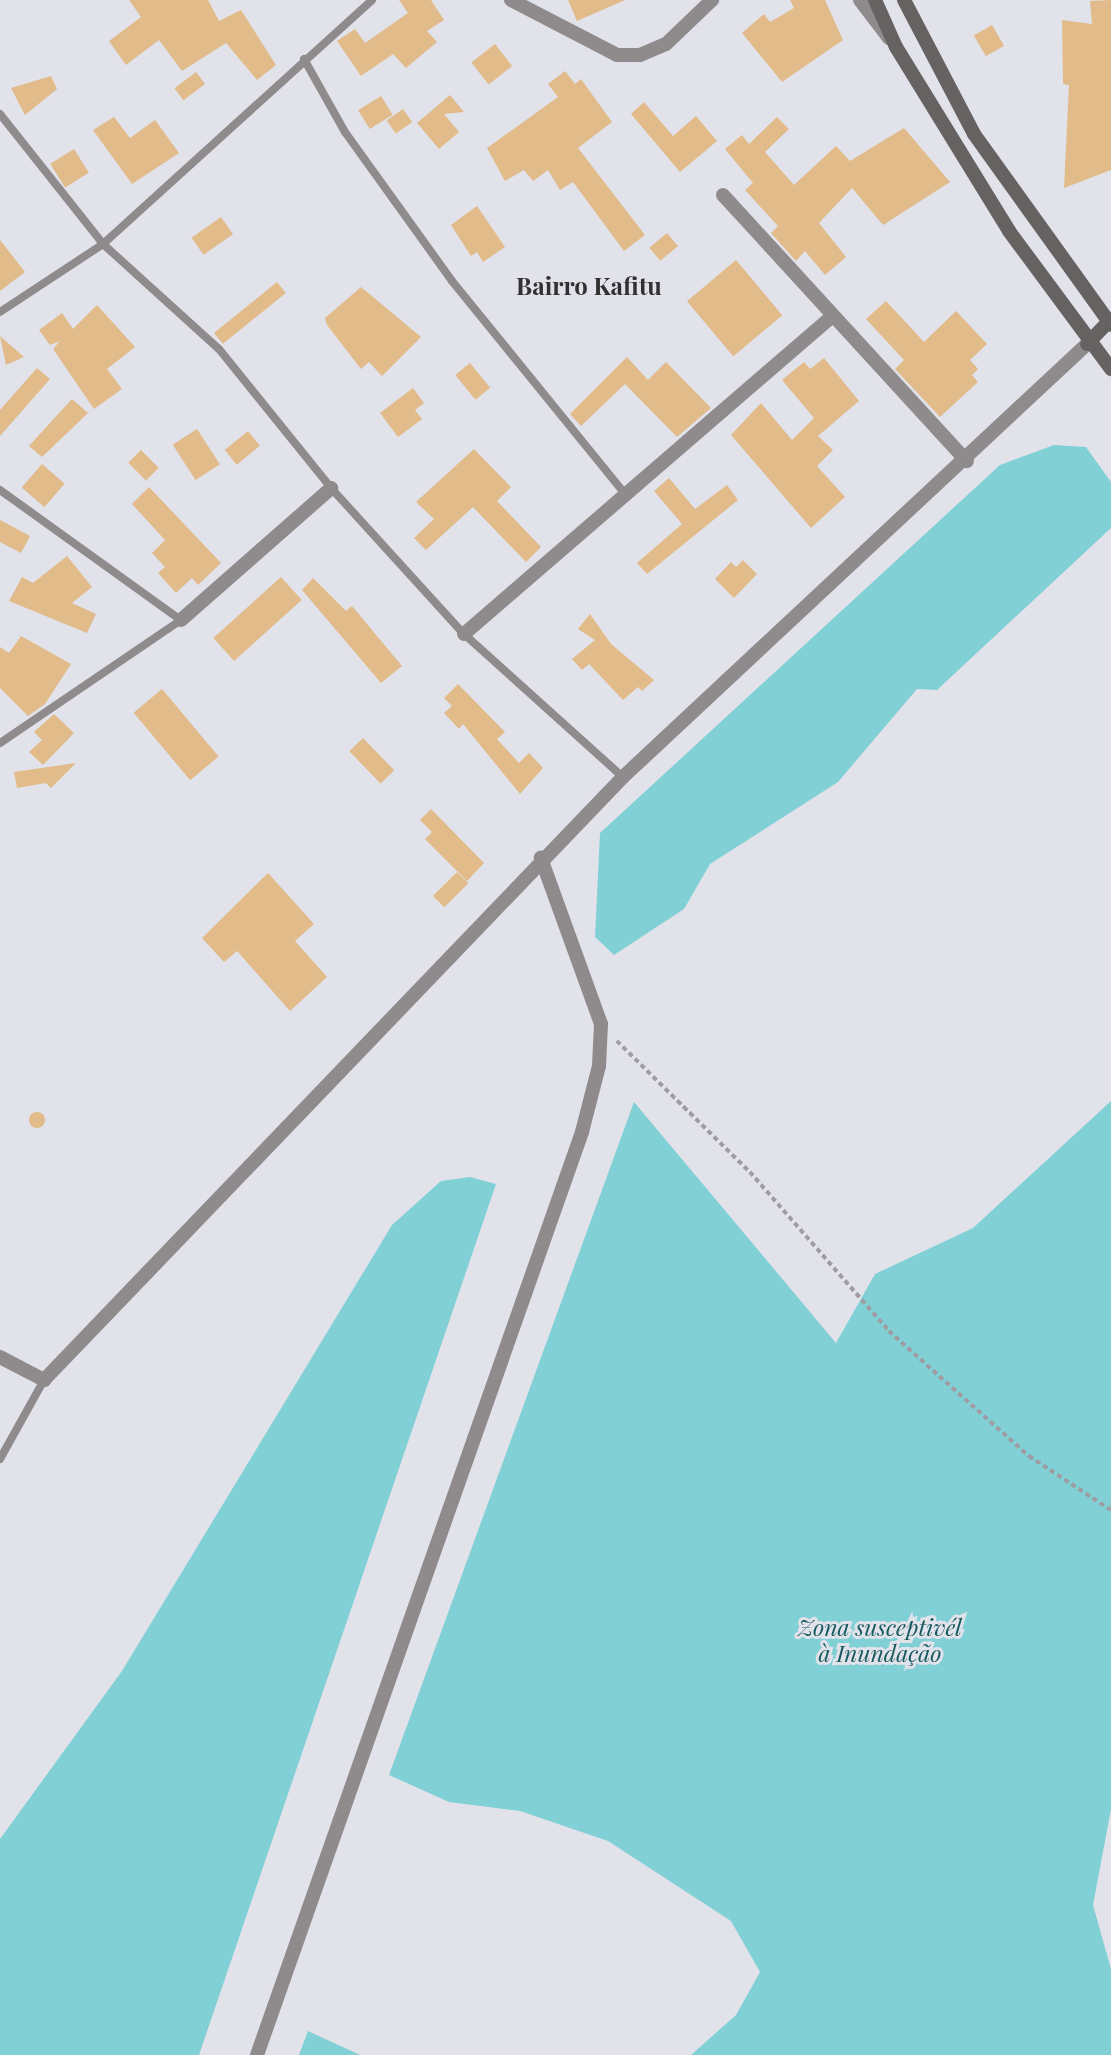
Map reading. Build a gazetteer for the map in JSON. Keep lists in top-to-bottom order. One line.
{"districts":["Bairro Kafitu"],"water":["Zona susceptivél à Inundação"]}
